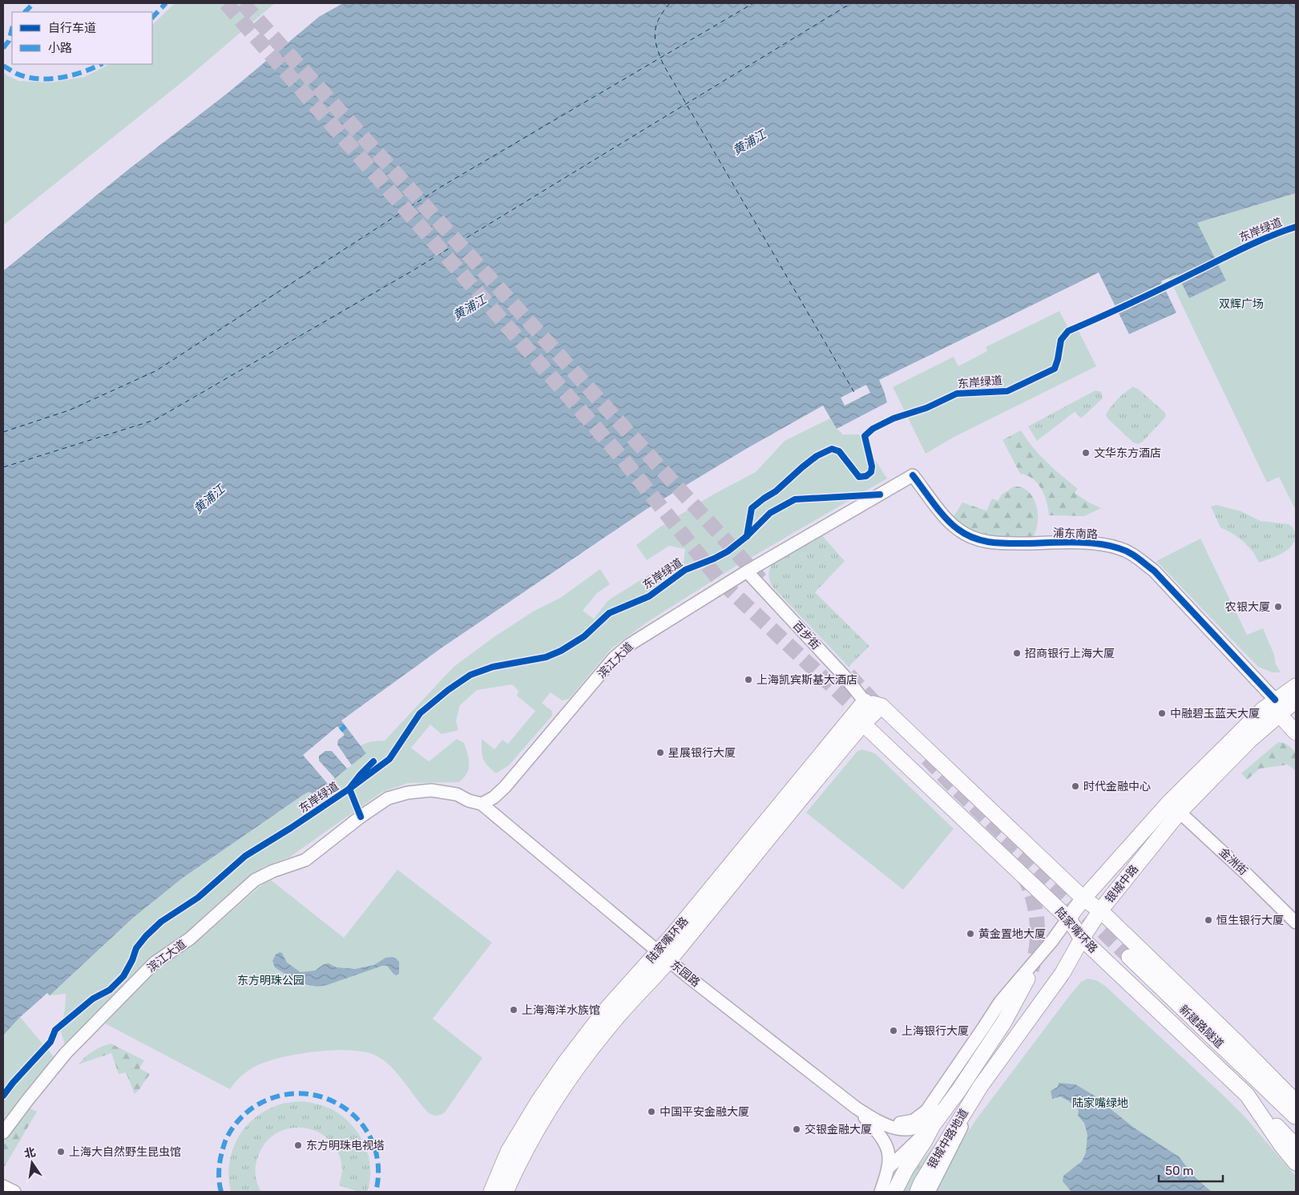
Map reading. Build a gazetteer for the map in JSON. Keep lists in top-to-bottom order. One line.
{"streets":{"main road":["浦东南路","银城中路","陆家嘴环路","新建路隧道","银城中路地道"],"street":["百步街","滨江大道","金洲街","东园路"],"cycle path":["东岸绿道"]},"crossings":[["浦东南路","滨江大道"],["浦东南路","银城中路"],["百步街","滨江大道"],["百步街","陆家嘴环路"],["滨江大道","东园路"],["金洲街","银城中路"],["银城中路","陆家嘴环路"],["银城中路","银城中路地道"],["陆家嘴环路","东园路"]],"water":["黄浦江"],"parks":["双辉广场","东方明珠公园","陆家嘴绿地"],"places":["文华东方酒店","农银大厦","招商银行上海大厦","上海凯宾斯基大酒店","中融碧玉蓝天大厦","星展银行大厦","时代金融中心","恒生银行大厦","黄金置地大厦","上海海洋水族馆","上海银行大厦","中国平安金融大厦","交银金融大厦","东方明珠电视塔","上海大自然野生昆虫馆"],"legend":["自行车道","小路"],"scale_bar":"50 m","north":"top"}
